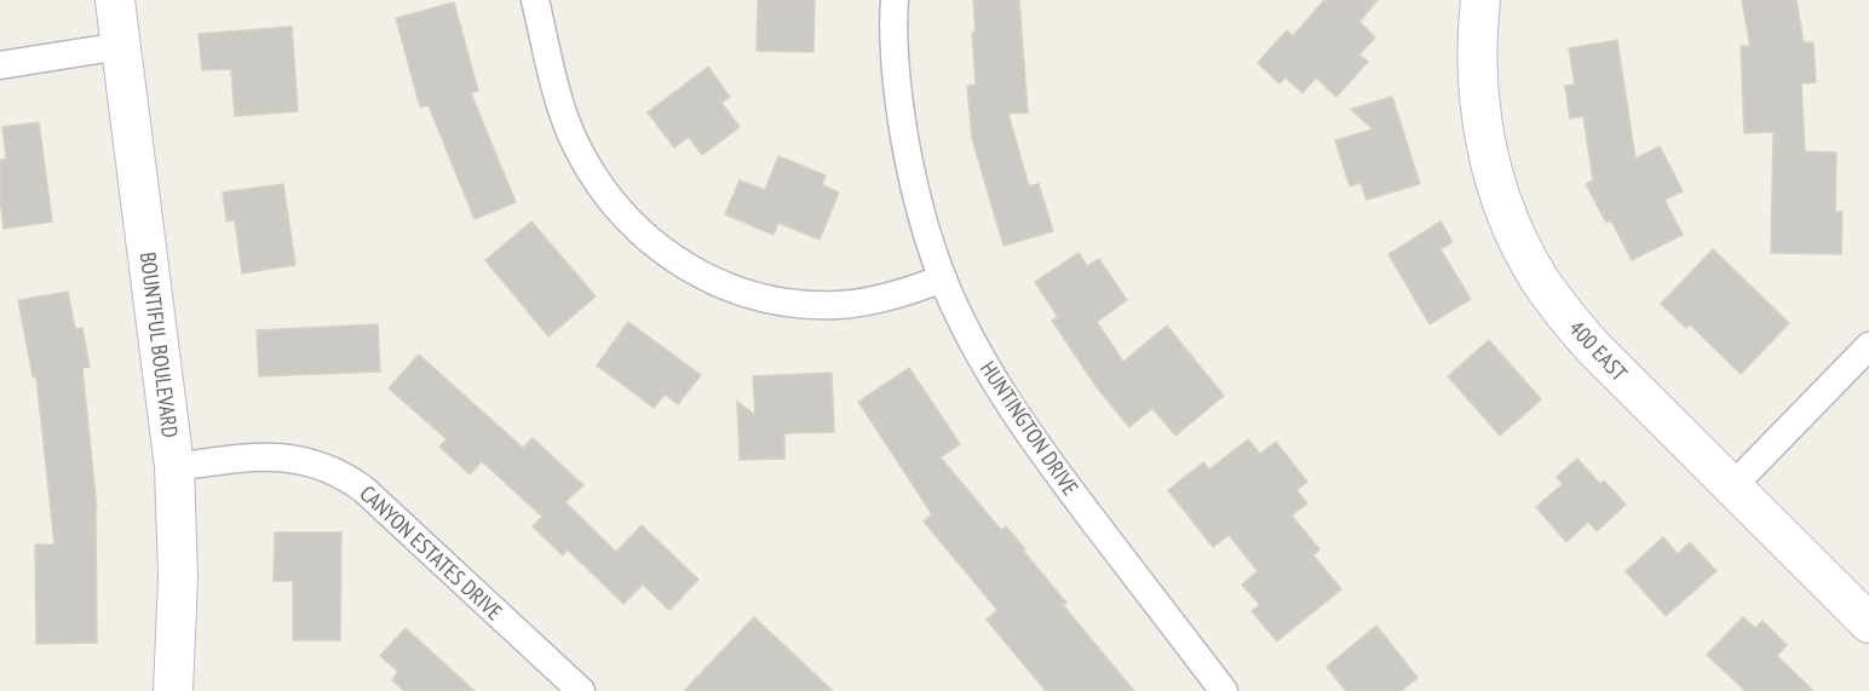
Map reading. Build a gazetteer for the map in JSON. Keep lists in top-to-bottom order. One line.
{"streets":{"street":["BOUNTIFUL BOULEVARD","400 EAST","HUNTINGTON DRIVE","CANYON ESTATES DRIVE"]},"crossings":[["BOUNTIFUL BOULEVARD","CANYON ESTATES DRIVE"]]}
